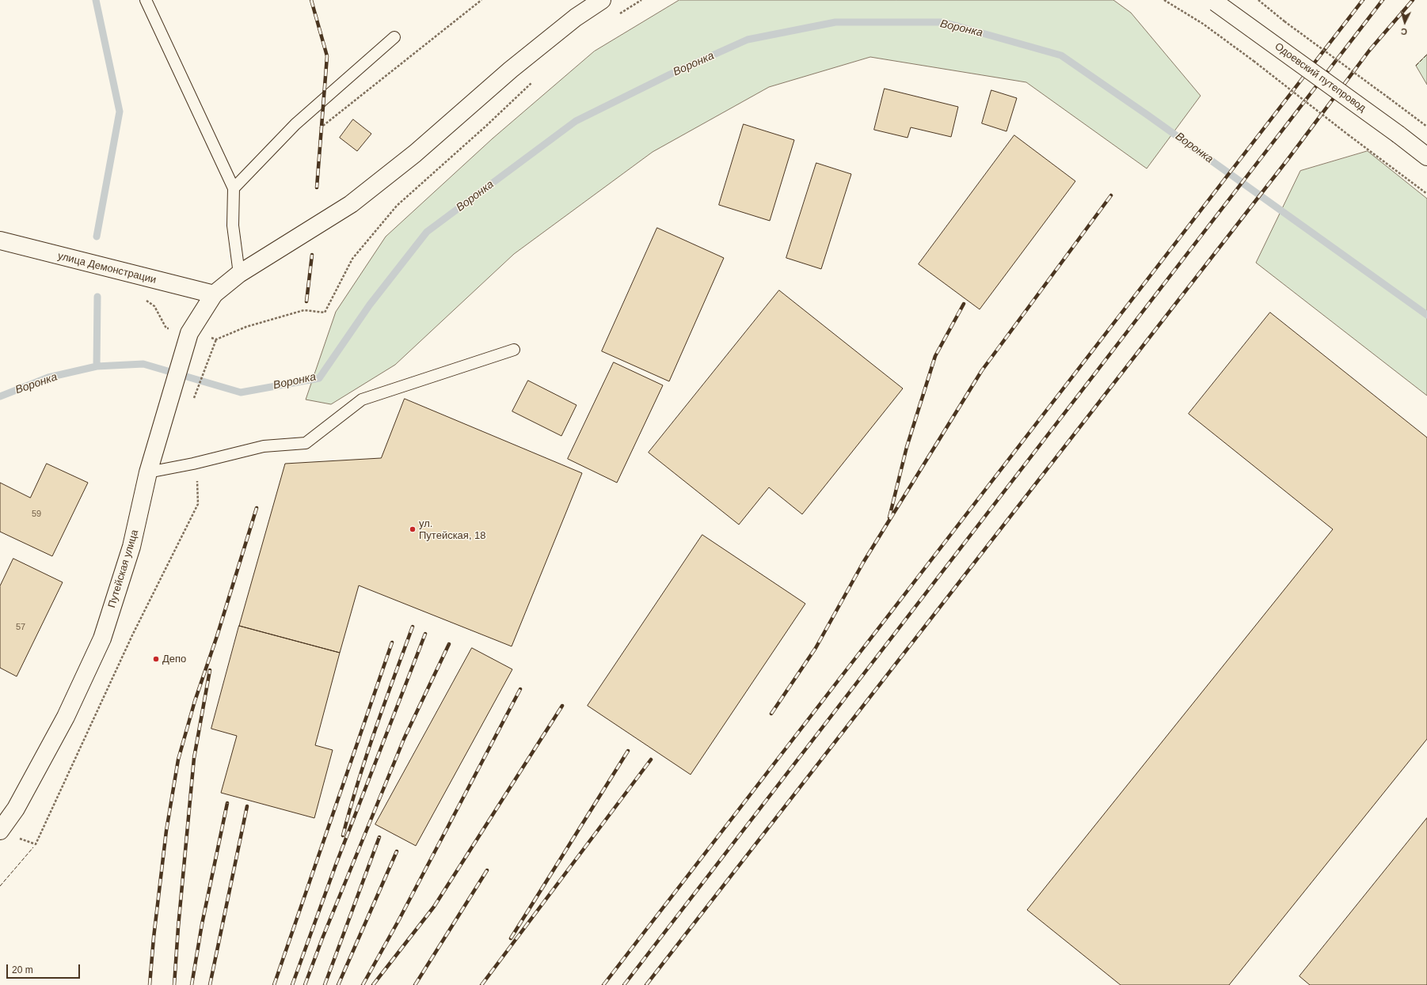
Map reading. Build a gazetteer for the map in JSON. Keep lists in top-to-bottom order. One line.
{"streets":{"street":["Одоевский путепровод","улица Демонстрации","Путейская улица"]},"crossings":[["улица Демонстрации","Путейская улица"]],"water":["Воронка"],"places":["ул. Путейская, 18","Депо"],"house_numbers":["59","57"],"scale_bar":"20 m","north":"bottom"}
